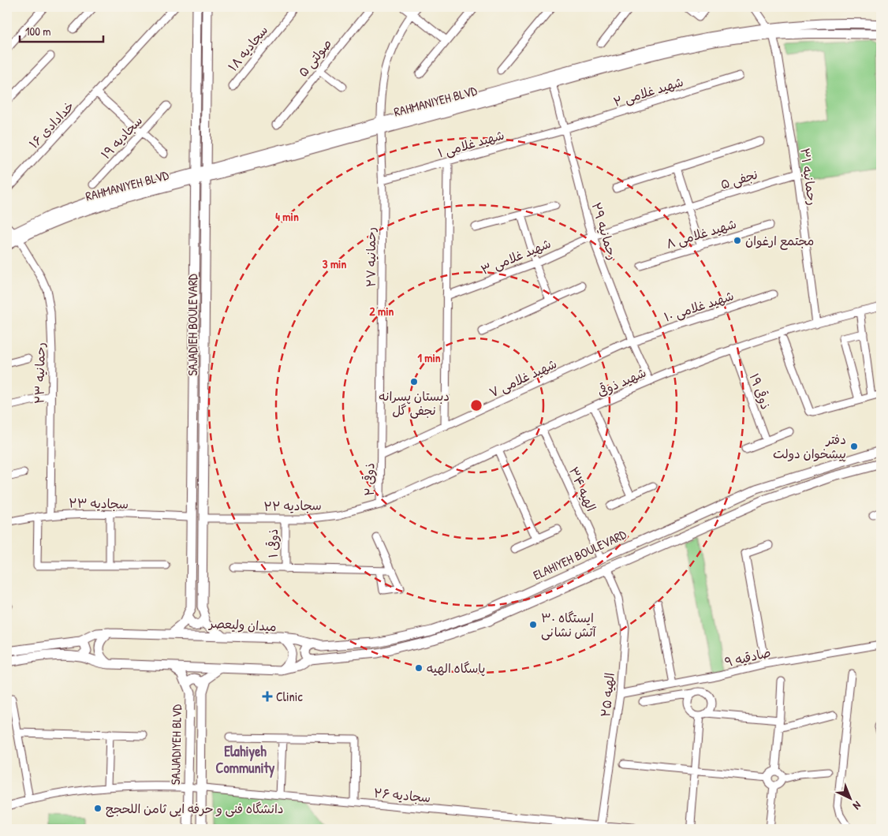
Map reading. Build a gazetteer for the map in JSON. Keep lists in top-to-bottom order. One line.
{"streets":{"main road":["RAHMANIYEH BLVD","SAJADIEH BOULEVARD","ELAHIYEH BOULEVARD","میدان ولیعصر","SAJJADIYEH BLVD"],"street":["سجادیه ۱۸","صولتی ۵","شهید غلامی ۲","خدادادی ۱۶","سجادیه ۱۹","شهید غلامی ۱","رحمانیه ۳۱","نجفی ۵","رحمانیه ۲۹","شهید غلامی ۸","شهید غلامی ۳","رحمانیه ۲۷","شهید غلامی ۱۰","رحمانیه ۲۳","شهید غلامی ۷","شهید ذوقی","ذوقی ۱۹","ذوقی ۲","الهیه ۳۴","سجادیه ۲۳","سجادیه ۲۲","ذوقی ۱","صادقیه ۹","الهیه ۲۵","سجادیه ۲۶"]},"crossings":[["شهید غلامی ۲","شهید غلامی ۱"],["شهید غلامی ۲","رحمانیه ۲۹"],["RAHMANIYEH BLVD","رحمانیه ۳۱"],["RAHMANIYEH BLVD","رحمانیه ۲۹"],["RAHMANIYEH BLVD","رحمانیه ۲۷"],["RAHMANIYEH BLVD","SAJADIEH BOULEVARD"],["RAHMANIYEH BLVD","رحمانیه ۲۳"],["شهید غلامی ۱","رحمانیه ۲۹"],["شهید غلامی ۱","رحمانیه ۲۷"],["رحمانیه ۳۱","نجفی ۵"],["رحمانیه ۳۱","شهید ذوقی"],["نجفی ۵","رحمانیه ۲۹"],["نجفی ۵","شهید غلامی ۳"],["رحمانیه ۲۹","شهید غلامی ۳"],["رحمانیه ۲۹","شهید غلامی ۱۰"],["رحمانیه ۲۹","شهید غلامی ۷"],["رحمانیه ۲۹","شهید ذوقی"],["رحمانیه ۲۷","شهید غلامی ۷"],["رحمانیه ۲۷","ذوقی ۲"],["شهید غلامی ۱۰","شهید غلامی ۷"],["SAJADIEH BOULEVARD","سجادیه ۲۳"],["SAJADIEH BOULEVARD","سجادیه ۲۲"],["SAJADIEH BOULEVARD","میدان ولیعصر"],["رحمانیه ۲۳","سجادیه ۲۳"],["شهید غلامی ۷","ذوقی ۲"],["شهید ذوقی","ذوقی ۱۹"],["شهید ذوقی","ذوقی ۲"],["شهید ذوقی","الهیه ۳۴"],["شهید ذوقی","سجادیه ۲۲"],["ذوقی ۲","سجادیه ۲۲"],["الهیه ۳۴","ELAHIYEH BOULEVARD"],["سجادیه ۲۲","ذوقی ۱"],["ELAHIYEH BOULEVARD","میدان ولیعصر"],["ELAHIYEH BOULEVARD","الهیه ۲۵"],["صادقیه ۹","الهیه ۲۵"],["الهیه ۲۵","سجادیه ۲۶"],["SAJJADIYEH BLVD","سجادیه ۲۶"]],"districts":["Elahiyeh Community"],"places":{"other":["مجتمع ارغوان","دبستان پسرانه نجفی گل","دفتر پیشخوان دولت","ایستگاه ۳۰ آتش نشانی","پاسگاه الهیه","دانشگاه فنی و حرفه ایی ثامن اللحجج"],"health":["Clinic"]},"scale_bar":"100 m","north":"bottom right","rings":["4 min","3 min","2 min","1 min"]}
